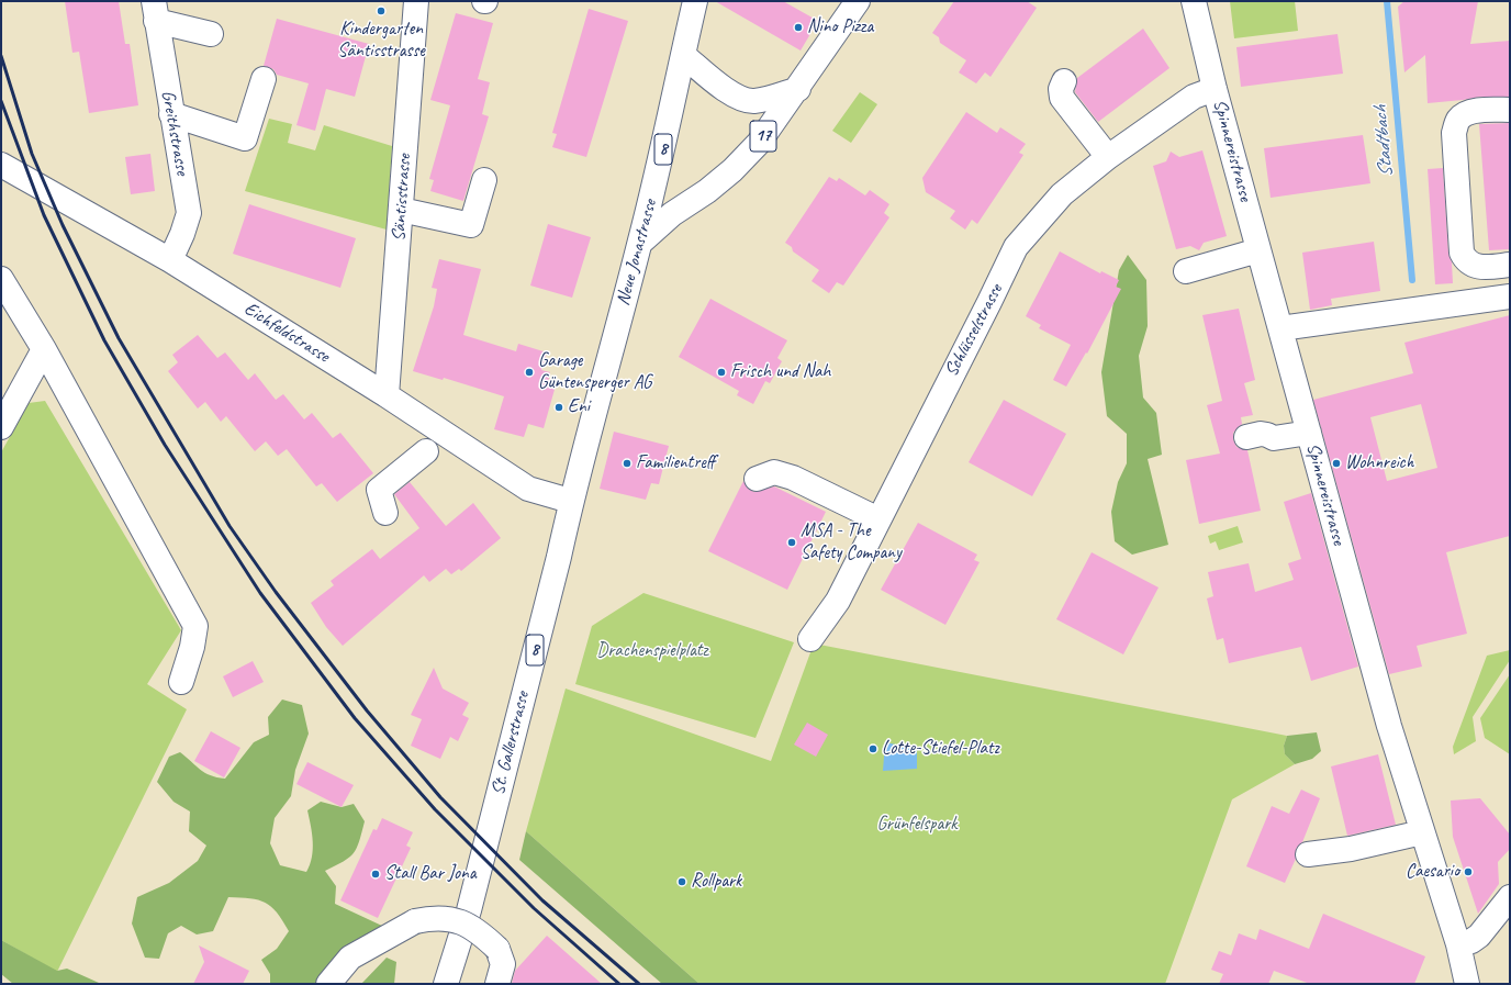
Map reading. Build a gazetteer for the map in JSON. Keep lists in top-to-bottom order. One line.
{"streets":{"street":["Greithstrasse","17","8","Spinnereistrasse","Säntisstrasse","Neue Jonastrasse","Schlüsselstrasse","Eichfeldstrasse","St. Gallerstrasse"]},"crossings":[["Greithstrasse","Eichfeldstrasse"],["17","Neue Jonastrasse"],["Spinnereistrasse","Schlüsselstrasse"],["Säntisstrasse","Eichfeldstrasse"],["Neue Jonastrasse","Eichfeldstrasse"],["Neue Jonastrasse","St. Gallerstrasse"],["Eichfeldstrasse","St. Gallerstrasse"]],"water":["Stadtbach"],"parks":["Drachenspielplatz","Grünfelspark"],"places":["Kindergarten Säntisstrasse","Nino Pizza","Garage Güntensperger AG","Frisch und Nah","Eni","Familientreff","Wohnreich","MSA - The Safety Company","Lotte-Stiefel-Platz","Caesario","Stall Bar Jona","Rollpark"]}
